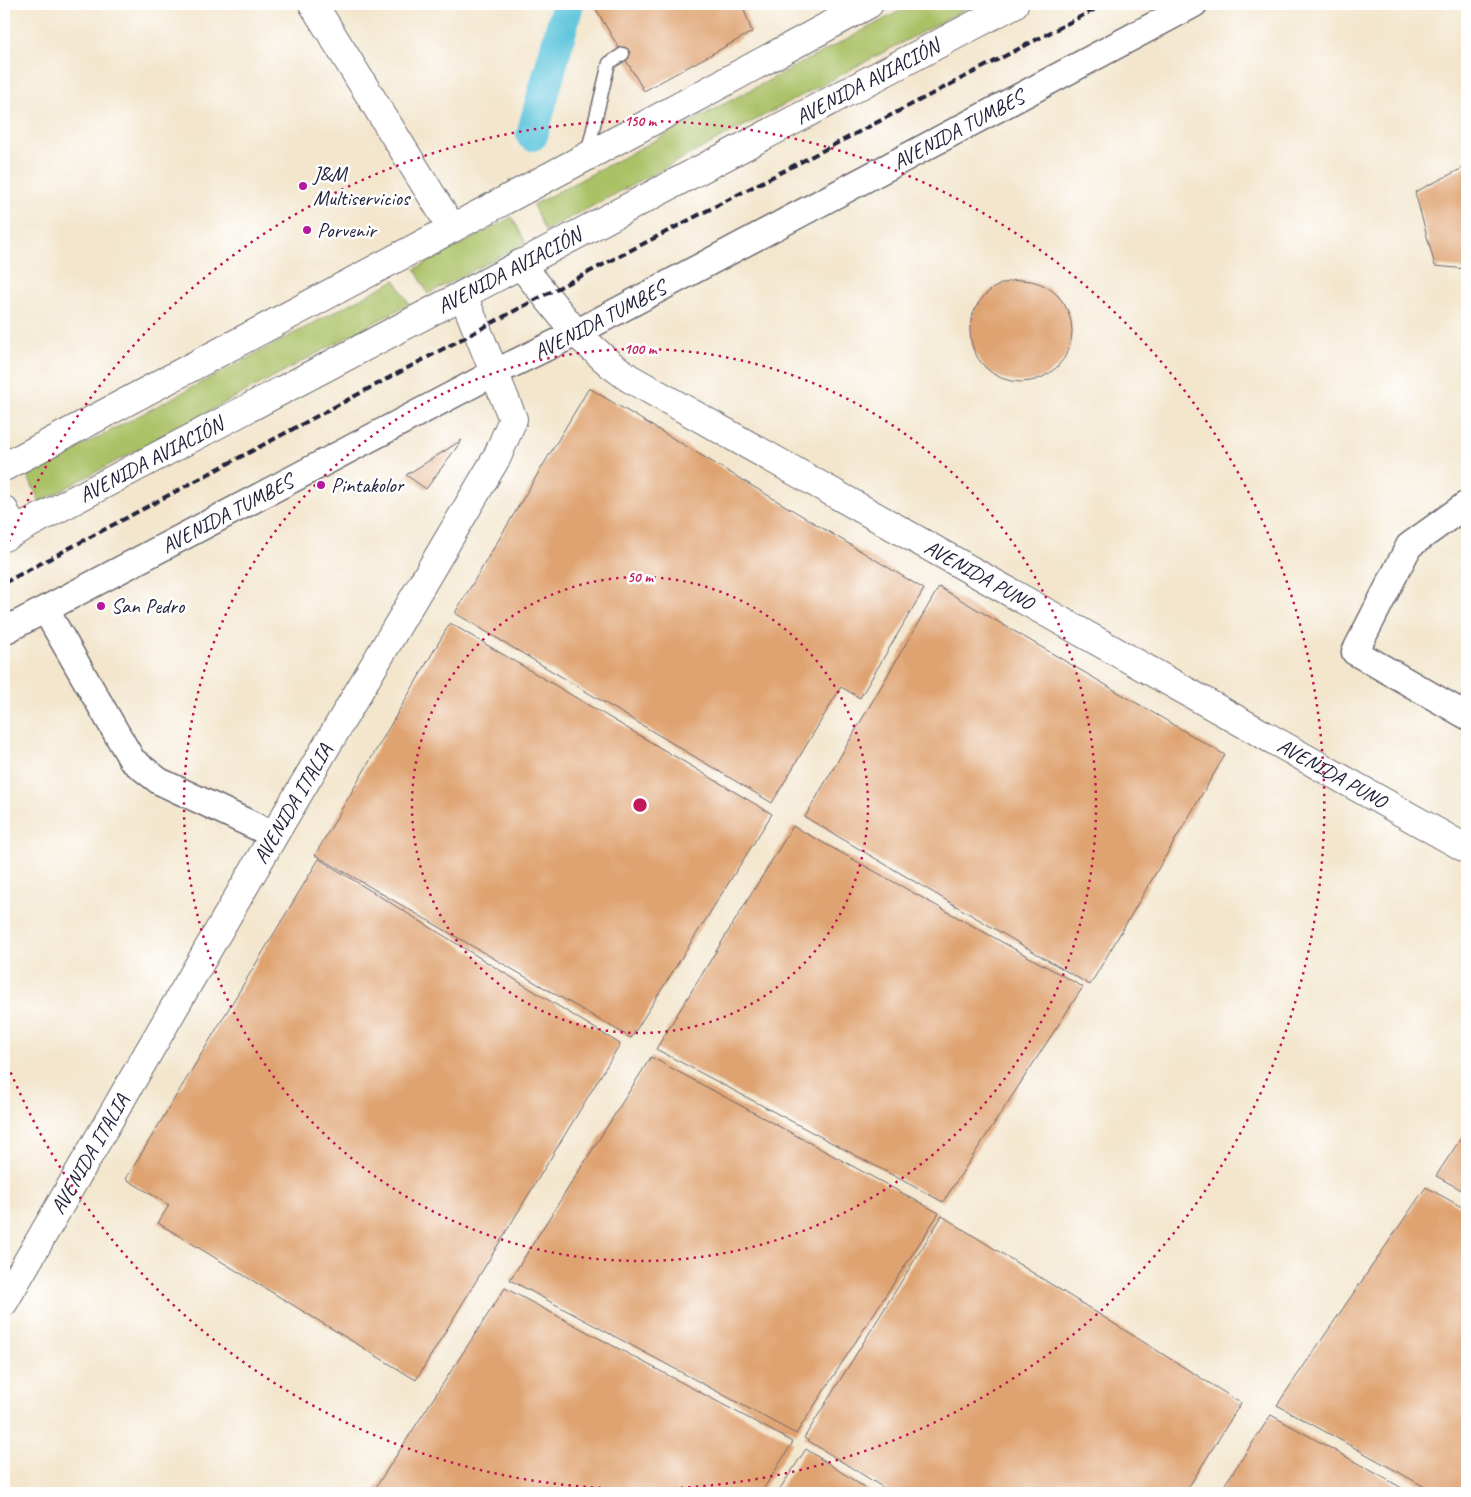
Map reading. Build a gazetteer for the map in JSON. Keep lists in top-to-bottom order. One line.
{"streets":{"street":["AVENIDA AVIACIÓN","AVENIDA TUMBES","AVENIDA PUNO","AVENIDA ITALIA"]},"crossings":[["AVENIDA AVIACIÓN","AVENIDA PUNO"],["AVENIDA AVIACIÓN","AVENIDA ITALIA"],["AVENIDA TUMBES","AVENIDA PUNO"],["AVENIDA TUMBES","AVENIDA ITALIA"]],"places":["J&M Multiservicios","Porvenir","Pintakolor","San Pedro"],"rings":["150 m","100 m","50 m"]}
